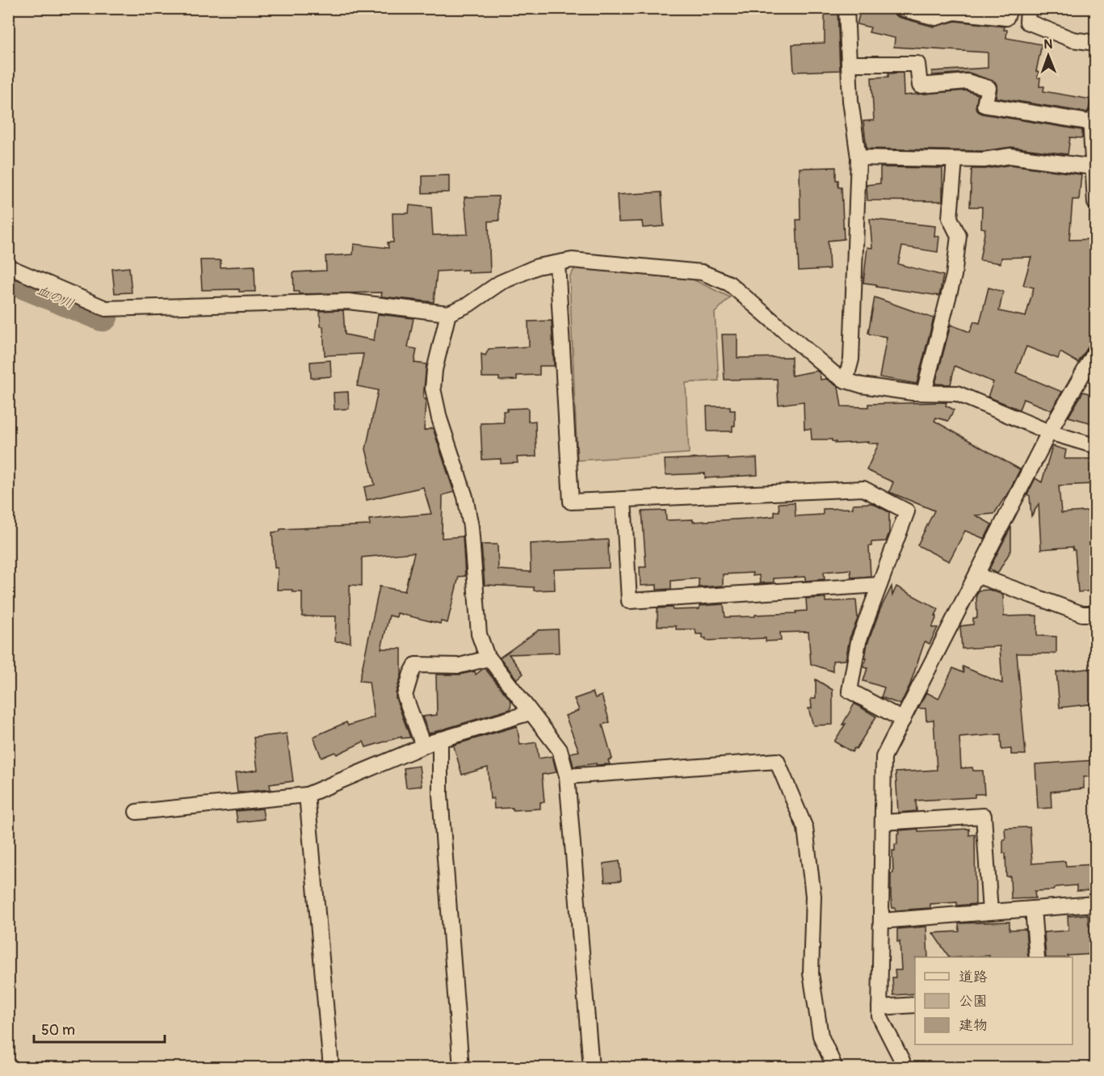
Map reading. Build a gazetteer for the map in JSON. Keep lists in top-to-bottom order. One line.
{"water":["血の川"],"legend":["道路","公園","建物"],"scale_bar":"50 m","north":"top"}
